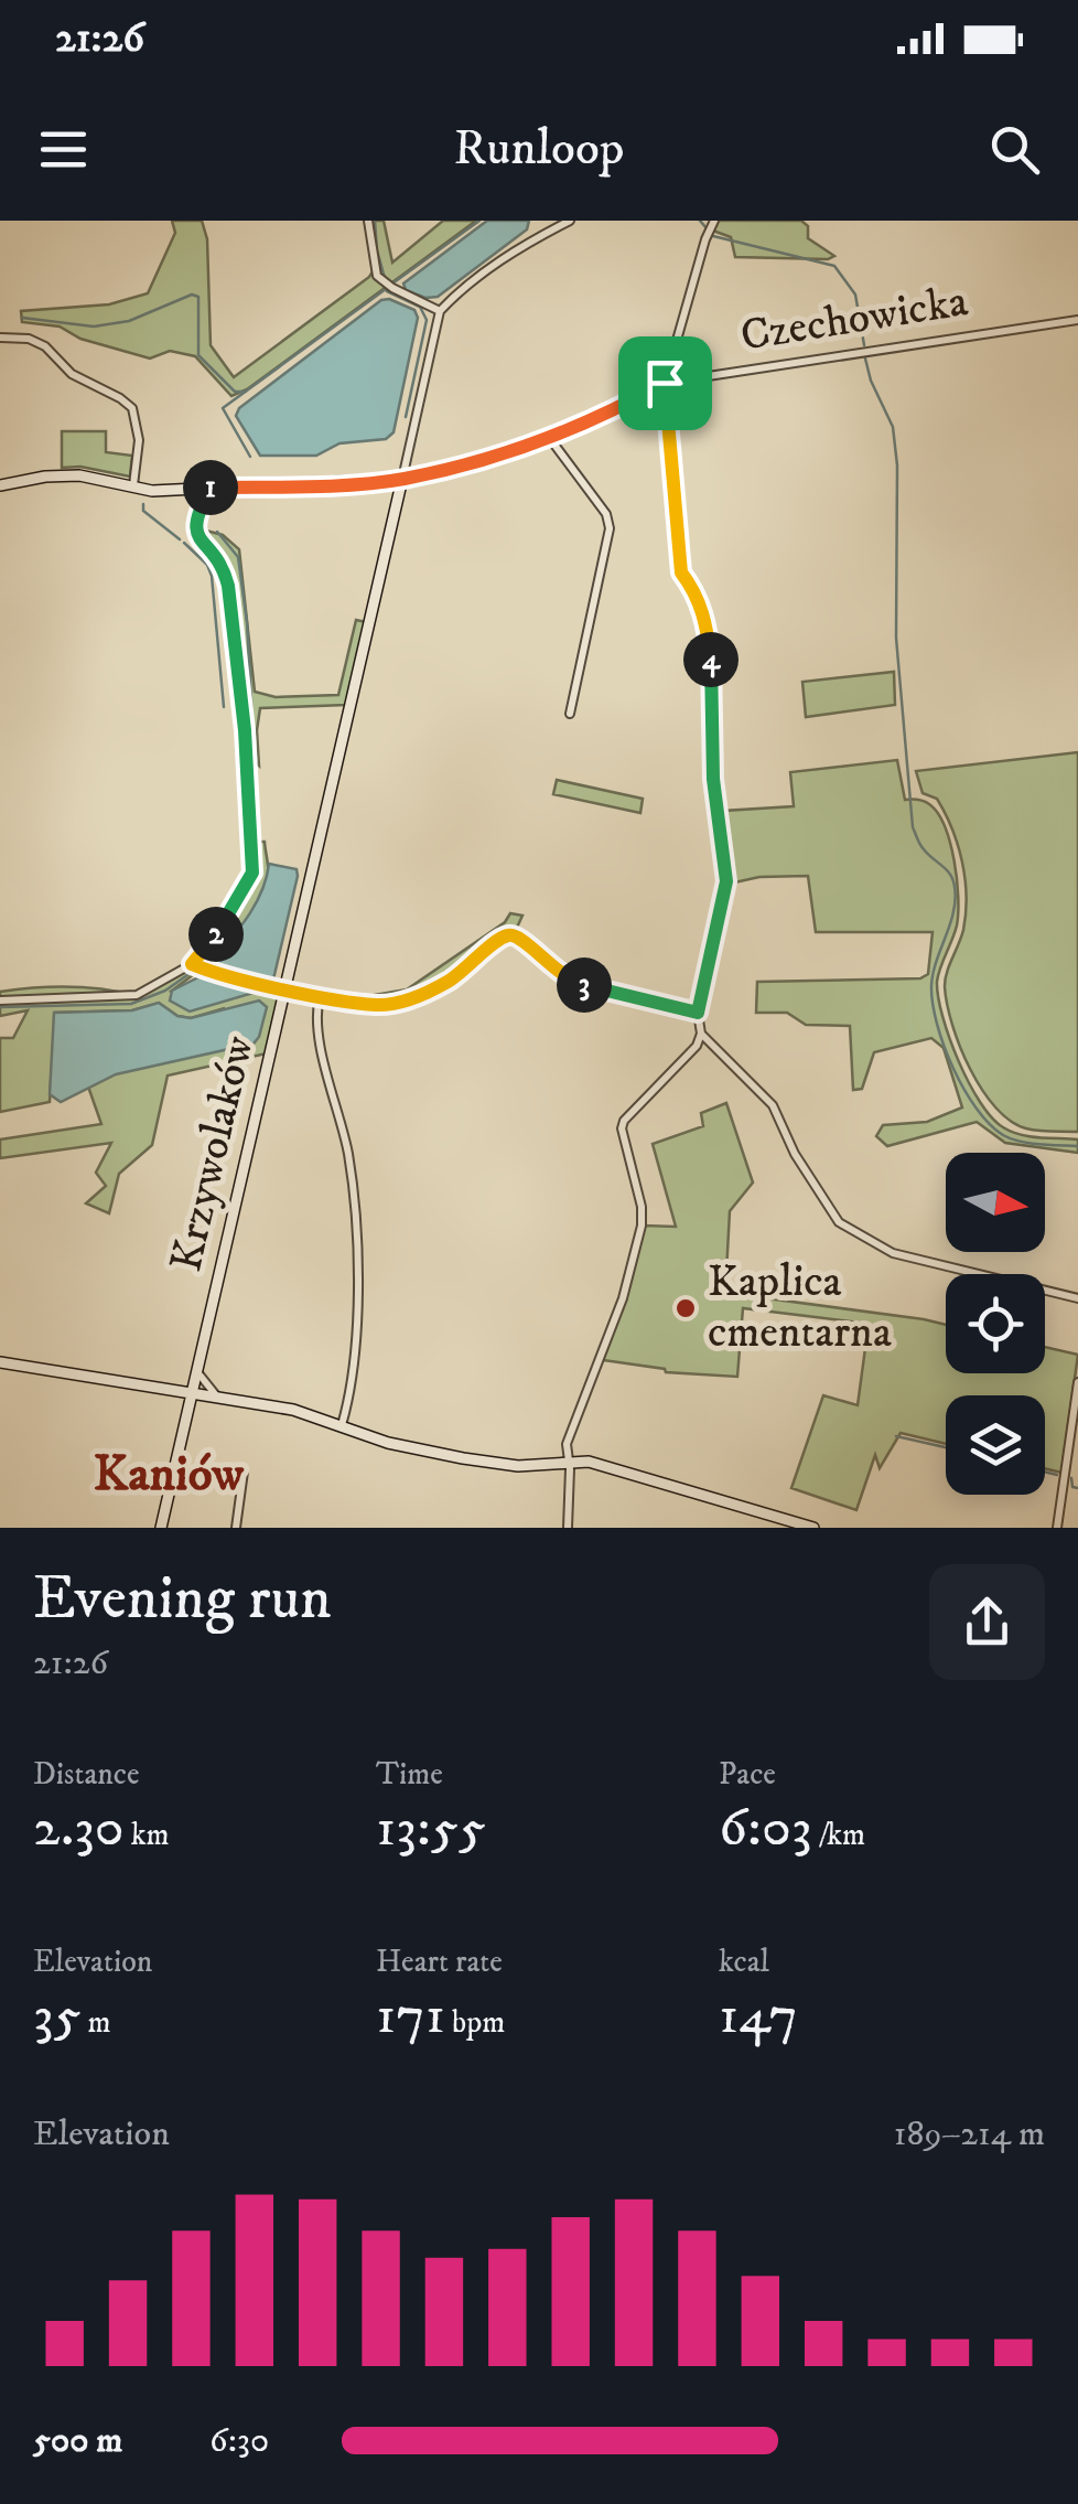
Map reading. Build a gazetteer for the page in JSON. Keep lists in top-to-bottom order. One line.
{"streets":{"street":["Czechowicka","Krzywolaków"]},"crossings":[["Czechowicka","Krzywolaków"]],"districts":["Kaniów"],"places":["Kaplica cmentarna"],"north":"right","page":{"status":"21:26","header":"Runloop","pins":["1","4","2","3"],"heading":["Evening run","21:26"],"stats":[["Distance","2.30 km"],["Time","13:55"],["Pace","6:03 /km"],["Elevation","35 m"],["Heart rate","171 bpm"],["kcal","147"]],"chart":["Elevation","189–214 m"],"list":[{"name":"500 m","note":"6:30"}]}}
